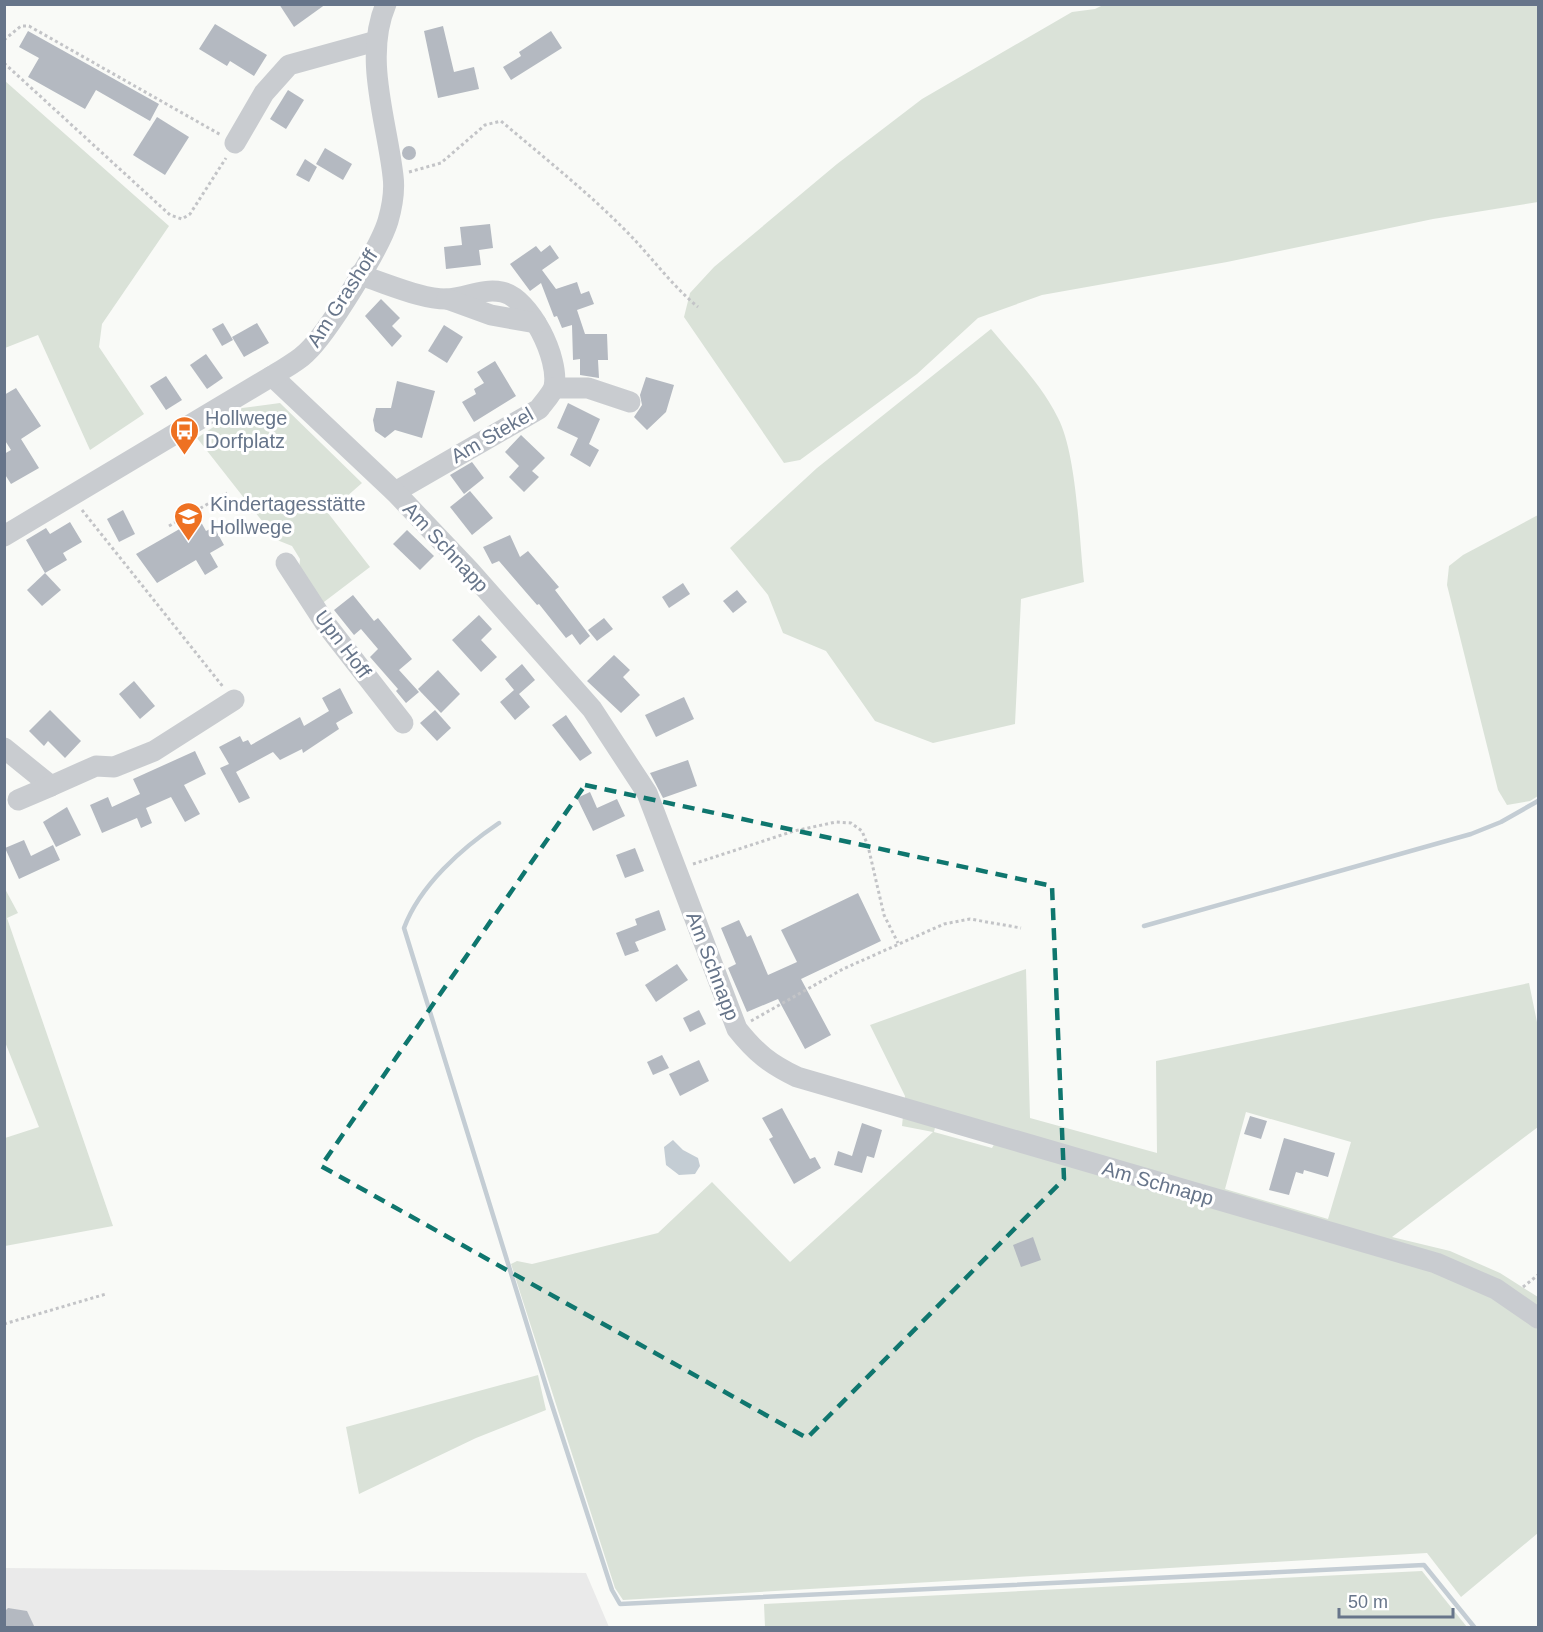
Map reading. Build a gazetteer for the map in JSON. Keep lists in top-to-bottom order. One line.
{"streets":{"street":["Am Grashoff","Am Stekel","Am Schnapp","Upn Hoff"]},"crossings":[["Am Grashoff","Am Schnapp"],["Am Stekel","Am Schnapp"]],"places":{"bus stop":["Hollwege Dorfplatz"],"school or university":["Kindertagesstätte Hollwege"]},"scale_bar":"50 m"}
